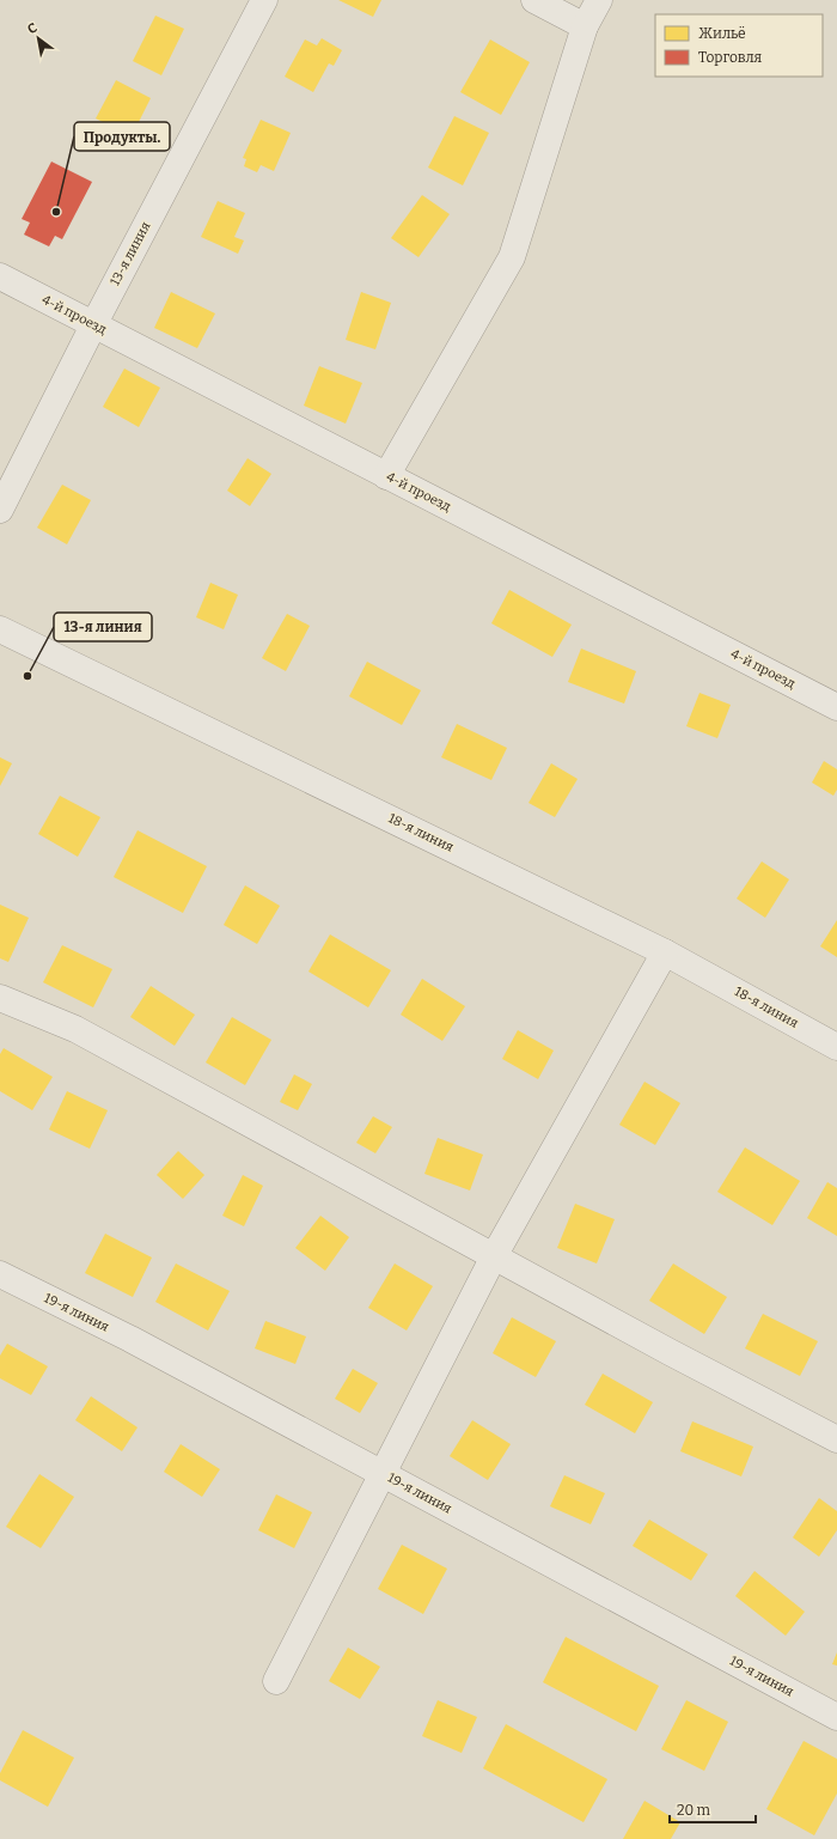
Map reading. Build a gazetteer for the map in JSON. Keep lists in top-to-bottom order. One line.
{"streets":{"street":["13-я линия","4-й проезд","18-я линия","19-я линия"]},"crossings":[["13-я линия","4-й проезд"]],"places":["Продукты.","13-я линия"],"legend":["Жильё","Торговля"],"scale_bar":"20 m","north":"top left"}
